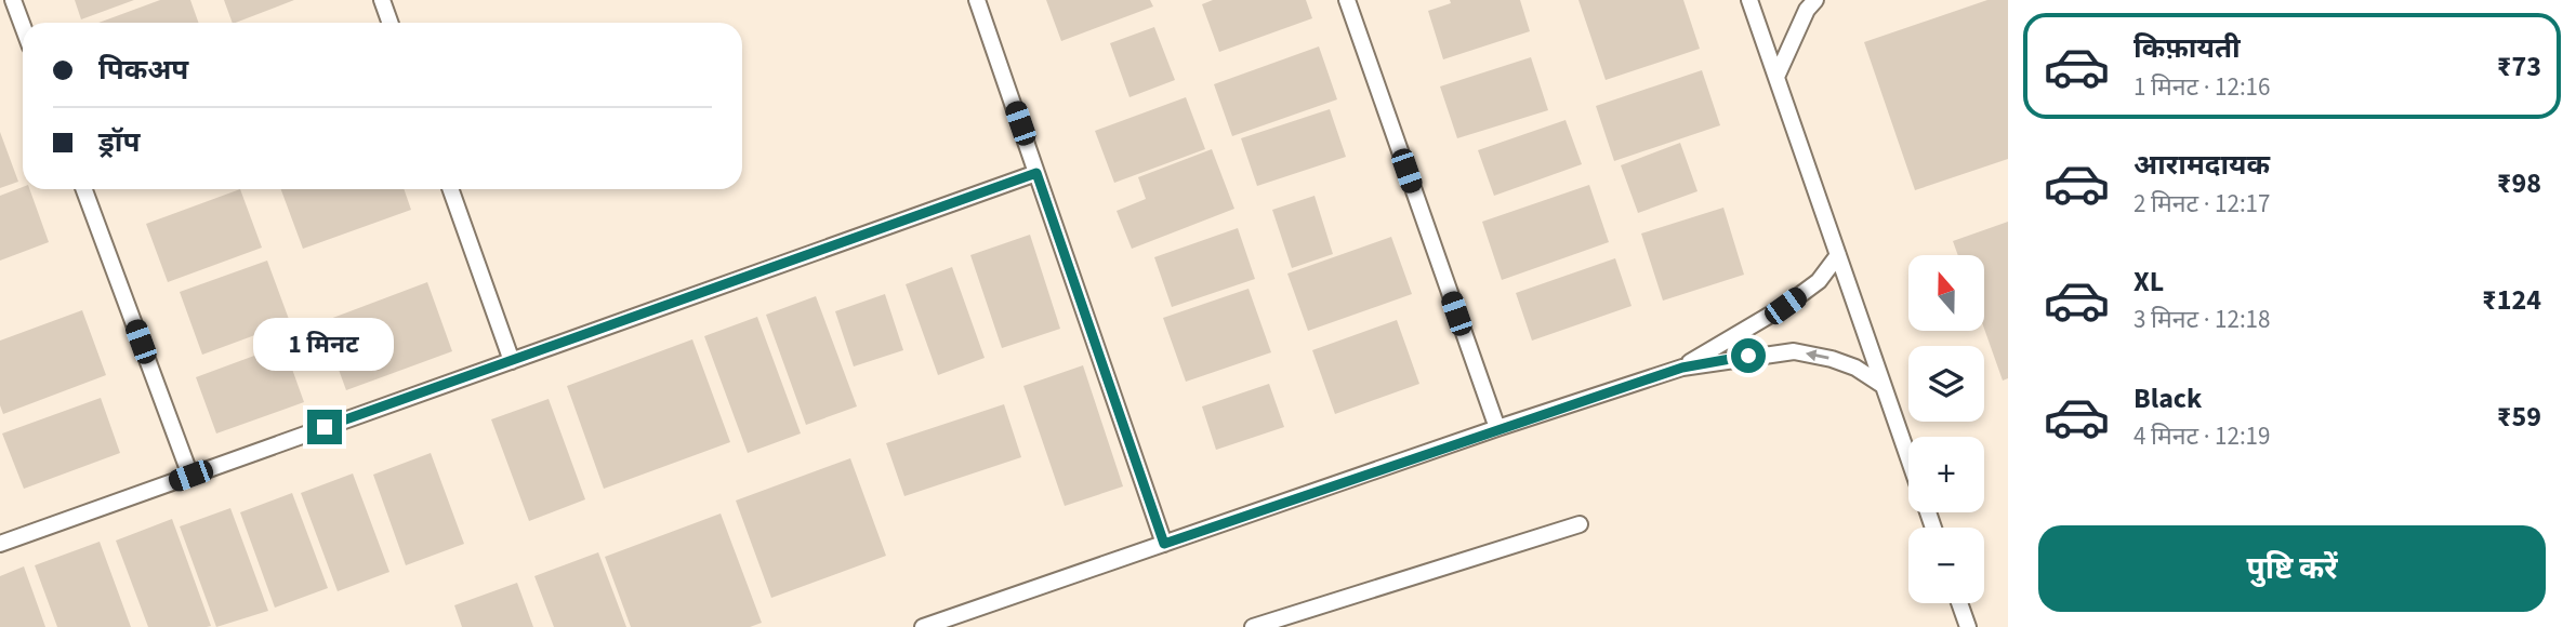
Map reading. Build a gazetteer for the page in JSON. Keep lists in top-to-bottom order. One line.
{"north":"top","page":{"list":[{"name":"किफ़ायती","note":"1 मिनट · 12:16","value":"₹73"},{"name":"आरामदायक","note":"2 मिनट · 12:17","value":"₹98"},{"name":"XL","note":"3 मिनट · 12:18","value":"₹124"},{"name":"Black","note":"4 मिनट · 12:19","value":"₹59"}],"banner":["पिकअप","ड्रॉप"],"map_buttons":["+","−"],"bubble":"1 मिनट","buttons":"पुष्टि करें"}}
